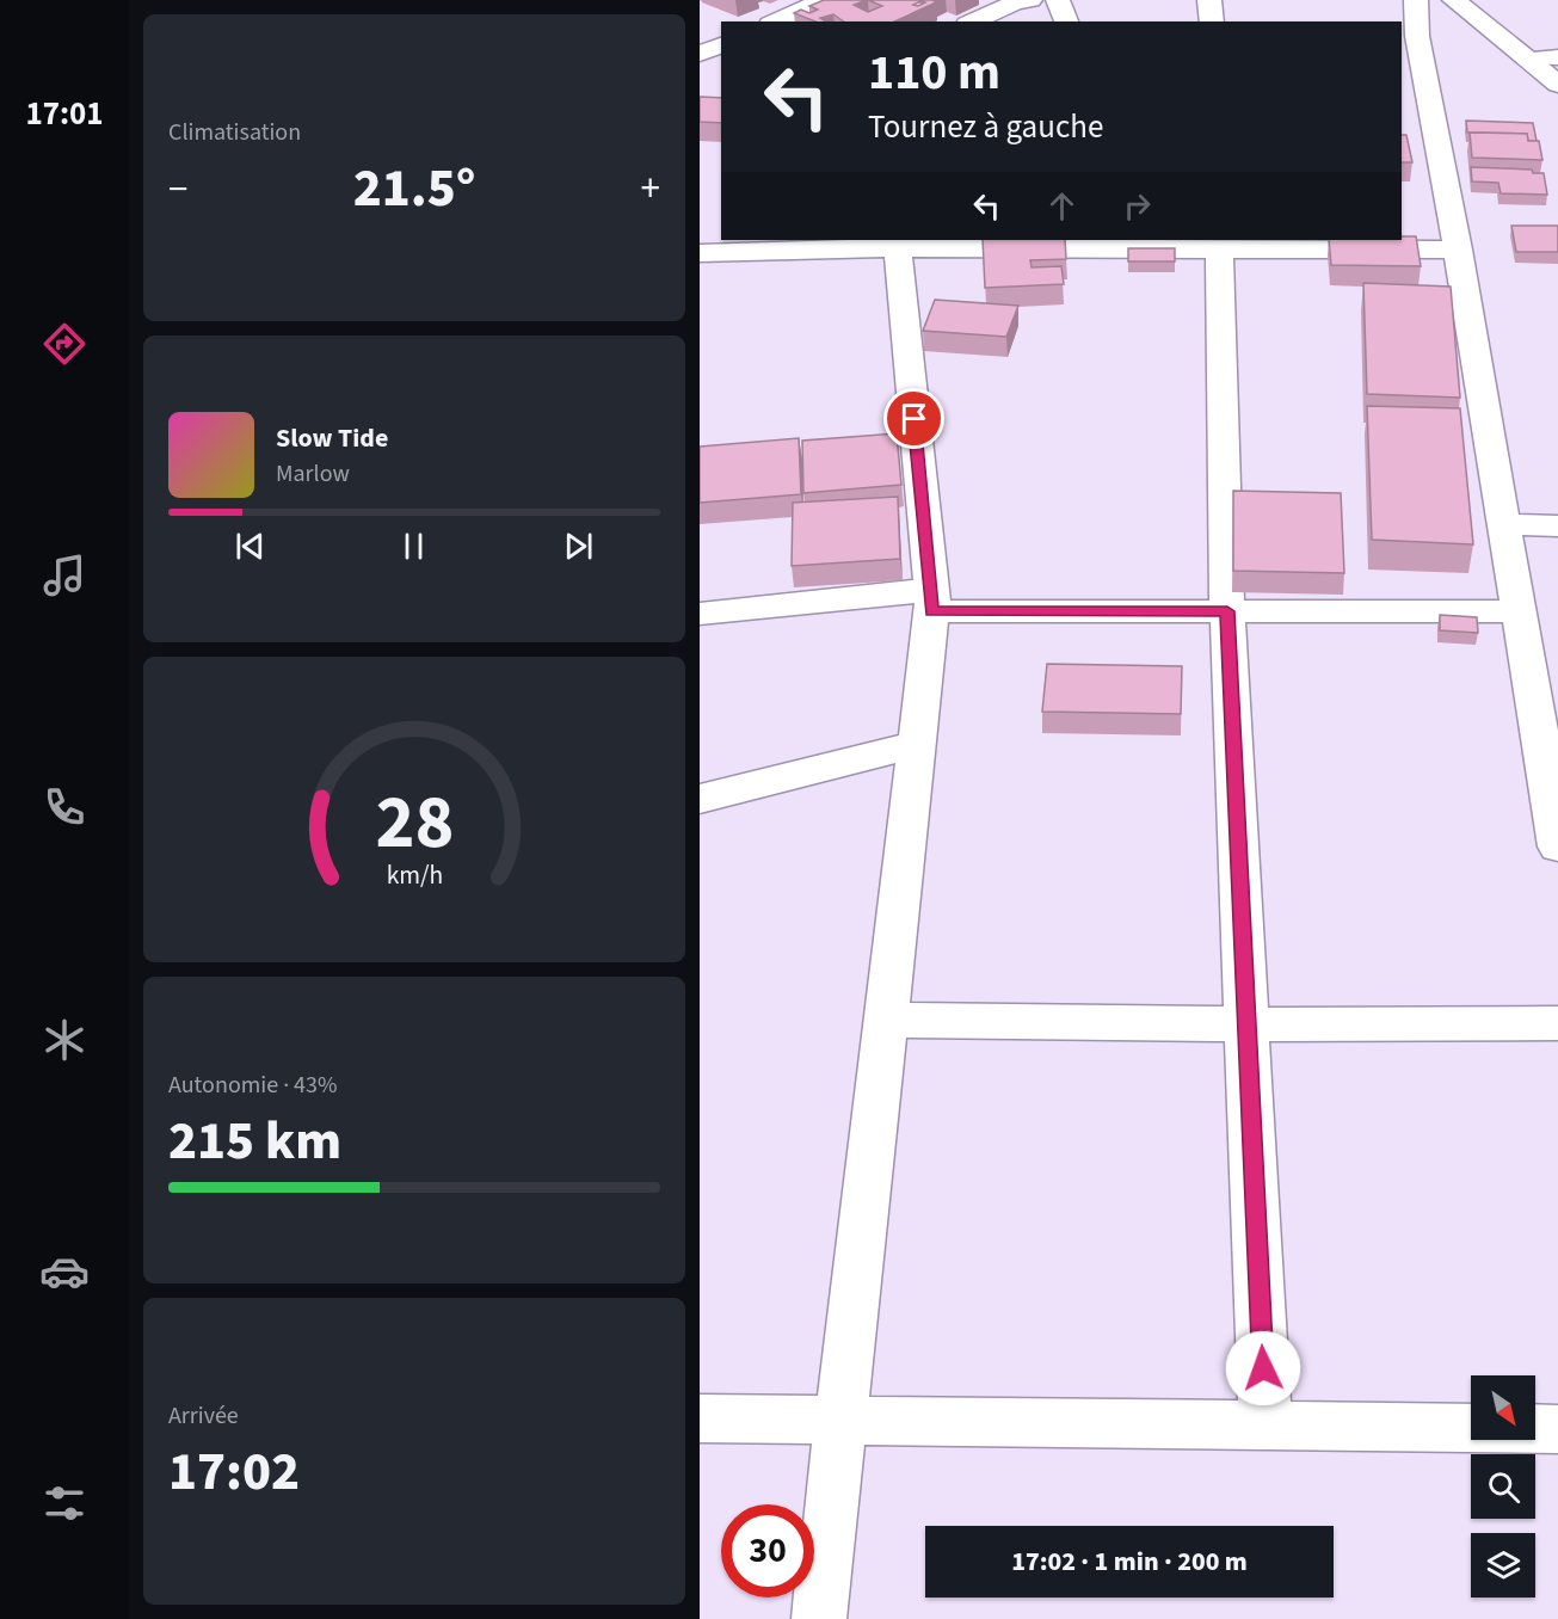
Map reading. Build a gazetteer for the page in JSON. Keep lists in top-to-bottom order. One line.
{"north":"bottom right","page":{"tabs":"17:01","tile":["Climatisation",["Autonomie · 43%","215 km"],["Arrivée","17:02"]],"turn":["110 m","Tournez à gauche"],"heat":["−","21.5°","+"],"song":["Slow Tide","Marlow"],"limit":"30","trip":"17:02 · 1 min · 200 m","gauge":["28","km/h"]}}
